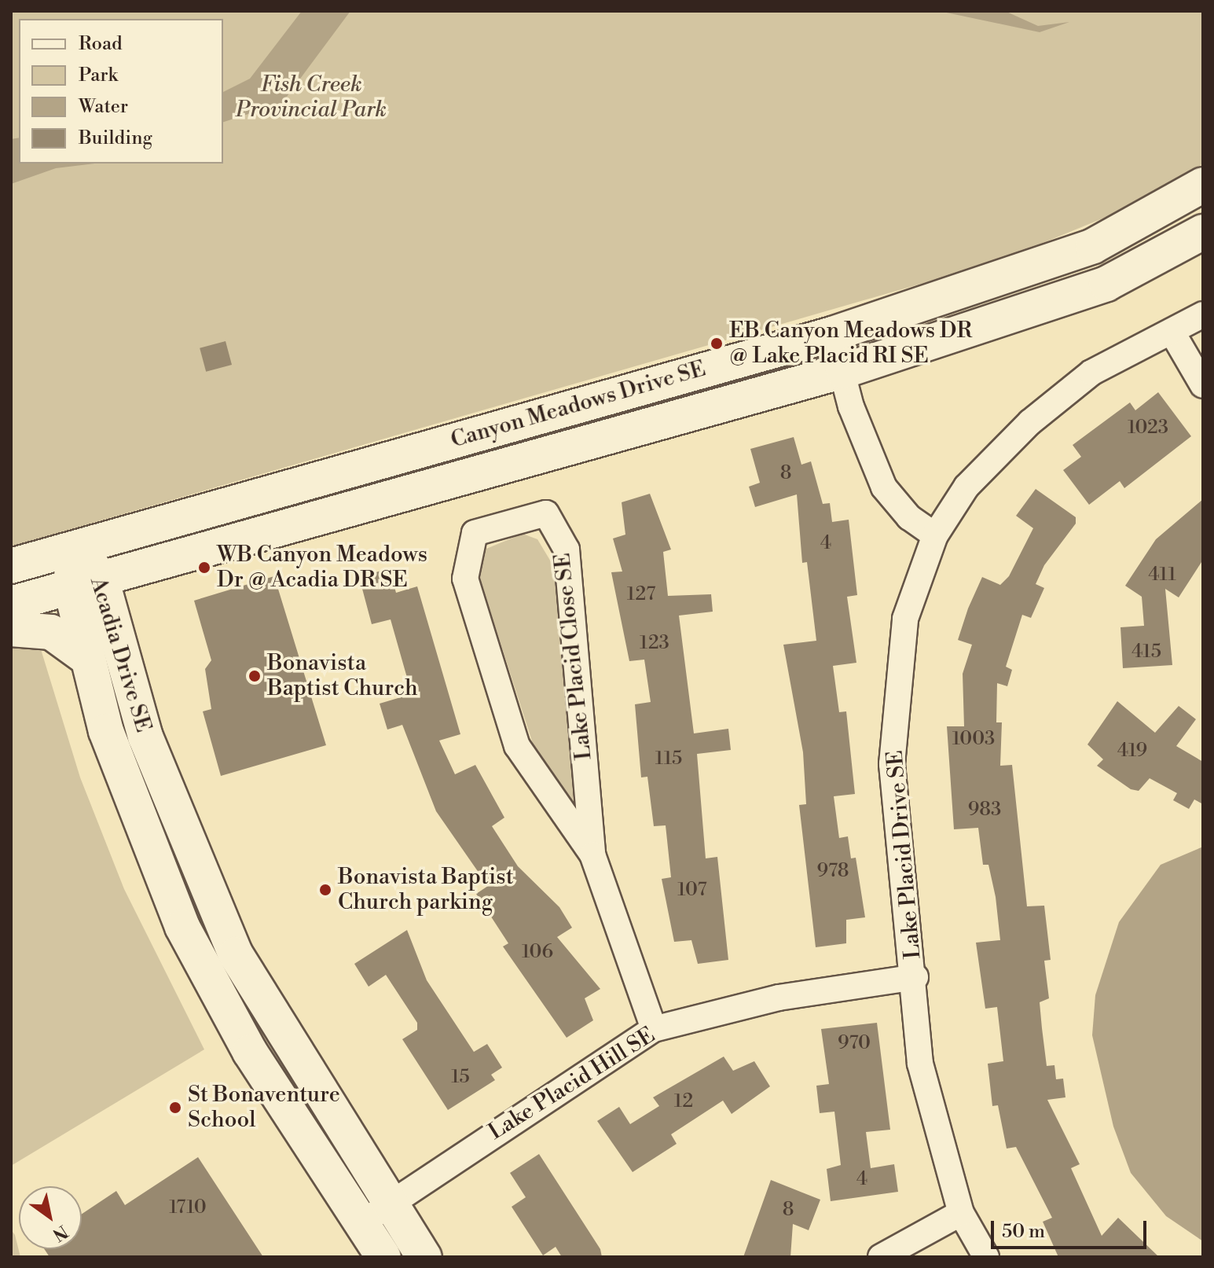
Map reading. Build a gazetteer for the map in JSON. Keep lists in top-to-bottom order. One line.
{"streets":{"main road":["Canyon Meadows Drive SE","Acadia Drive SE"],"street":["Lake Placid Close SE","Lake Placid Drive SE","Lake Placid Hill SE"]},"crossings":[["Canyon Meadows Drive SE","Acadia Drive SE"],["Acadia Drive SE","Lake Placid Hill SE"],["Lake Placid Close SE","Lake Placid Hill SE"],["Lake Placid Drive SE","Lake Placid Hill SE"]],"parks":["Fish Creek Provincial Park"],"places":["EB Canyon Meadows DR @ Lake Placid RI SE","WB Canyon Meadows Dr @ Acadia DR SE","Bonavista Baptist Church","Bonavista Baptist Church parking","St Bonaventure School"],"house_numbers":["1023","8","4","411","127","123","415","1003","419","115","983","978","107","106","970","15","12","4","1710","8"],"legend":["Road","Park","Water","Building"],"scale_bar":"50 m","north":"bottom right"}
